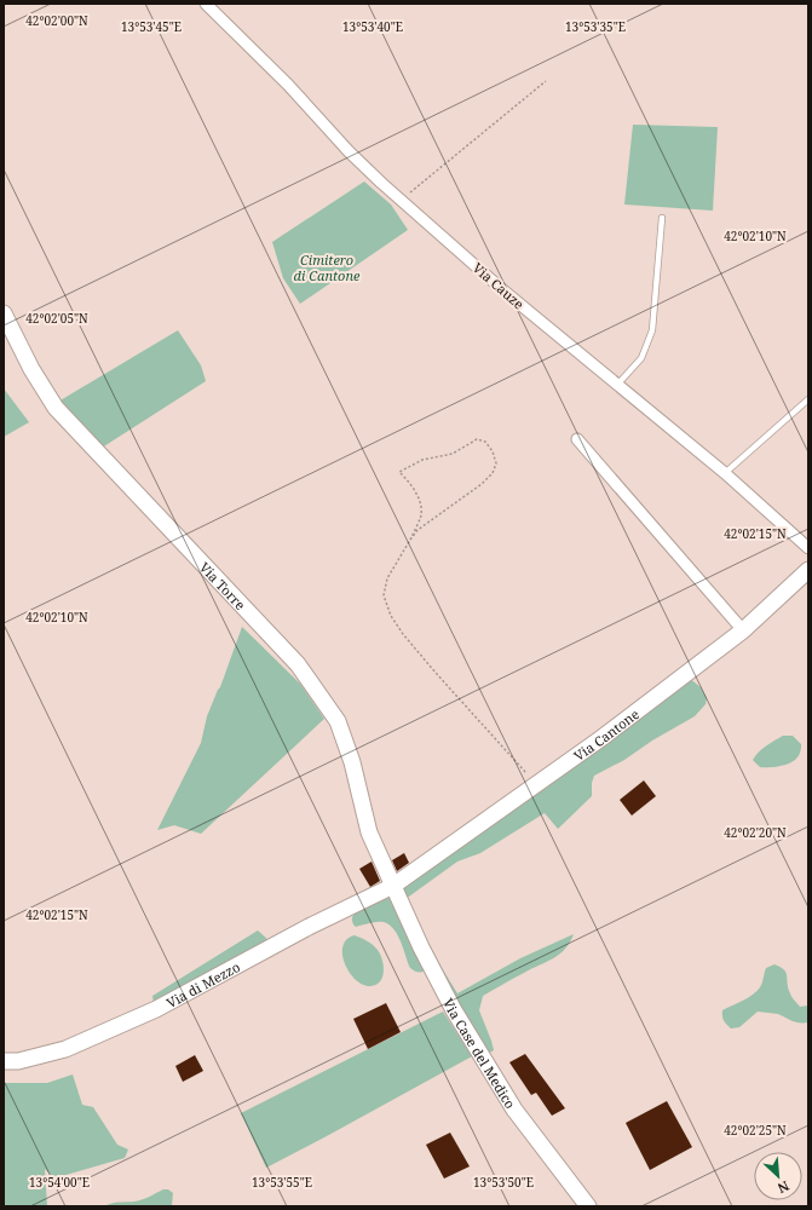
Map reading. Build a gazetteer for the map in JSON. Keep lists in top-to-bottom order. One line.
{"streets":{"main road":["Via Torre","Via Cantone","Via di Mezzo","Via Case del Medico"],"street":["Via Cauze"]},"crossings":[["Via Torre","Via Cantone"],["Via Torre","Via di Mezzo"],["Via Torre","Via Case del Medico"],["Via Cantone","Via di Mezzo"],["Via Cantone","Via Case del Medico"],["Via di Mezzo","Via Case del Medico"]],"parks":["Cimitero di Cantone"],"north":"bottom right","coordinates":["42°02'00\"N","13°53'45\"E","13°53'40\"E","13°53'35\"E","42°02'10\"N","42°02'05\"N","42°02'15\"N","42°02'20\"N","42°02'25\"N","13°54'00\"E","13°53'55\"E","13°53'50\"E"]}
